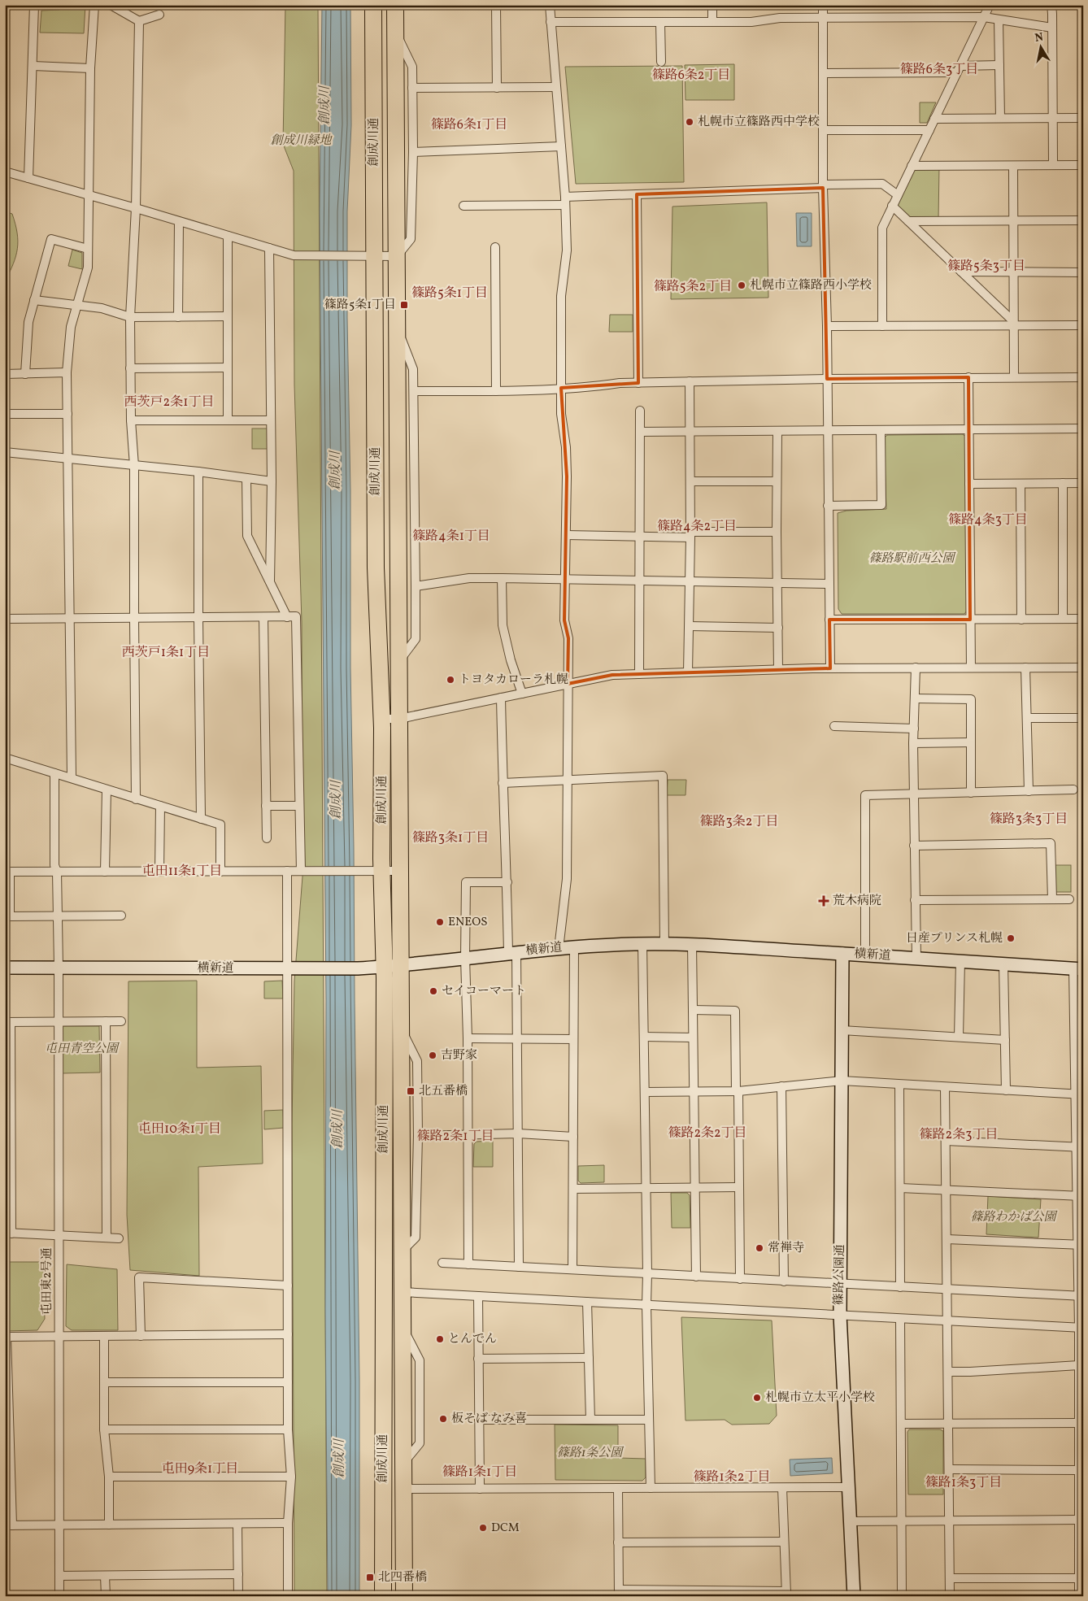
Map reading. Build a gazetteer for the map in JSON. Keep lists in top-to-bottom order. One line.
{"streets":{"highway":["創成川通"],"street":["横新道","篠路公園通","屯田東2号通"]},"crossings":[["創成川通","横新道"],["横新道","篠路公園通"],["横新道","屯田東2号通"]],"districts":["篠路6条3丁目","篠路6条2丁目","篠路6条1丁目","篠路5条3丁目","篠路5条2丁目","篠路5条1丁目","西茨戸2条1丁目","篠路4条3丁目","篠路4条2丁目","篠路4条1丁目","西茨戸1条1丁目","篠路3条3丁目","篠路3条2丁目","篠路3条1丁目","屯田11条1丁目","屯田10条1丁目","篠路2条2丁目","篠路2条3丁目","篠路2条1丁目","屯田9条1丁目","篠路1条1丁目","篠路1条2丁目","篠路1条3丁目"],"water":["創成川"],"parks":["創成川緑地","篠路駅前西公園","屯田青空公園","篠路わかば公園","篠路1条公園"],"places":{"other":["札幌市立篠路西中学校","札幌市立篠路西小学校","トヨタカローラ札幌","ENEOS","日産プリンス札幌","セイコーマート","吉野家","常禅寺","とんでん","札幌市立太平小学校","板そば なみ喜","DCM"],"transit":["篠路5条1丁目","北五番橋","北四番橋"],"health":["荒木病院"]},"north":"top"}
